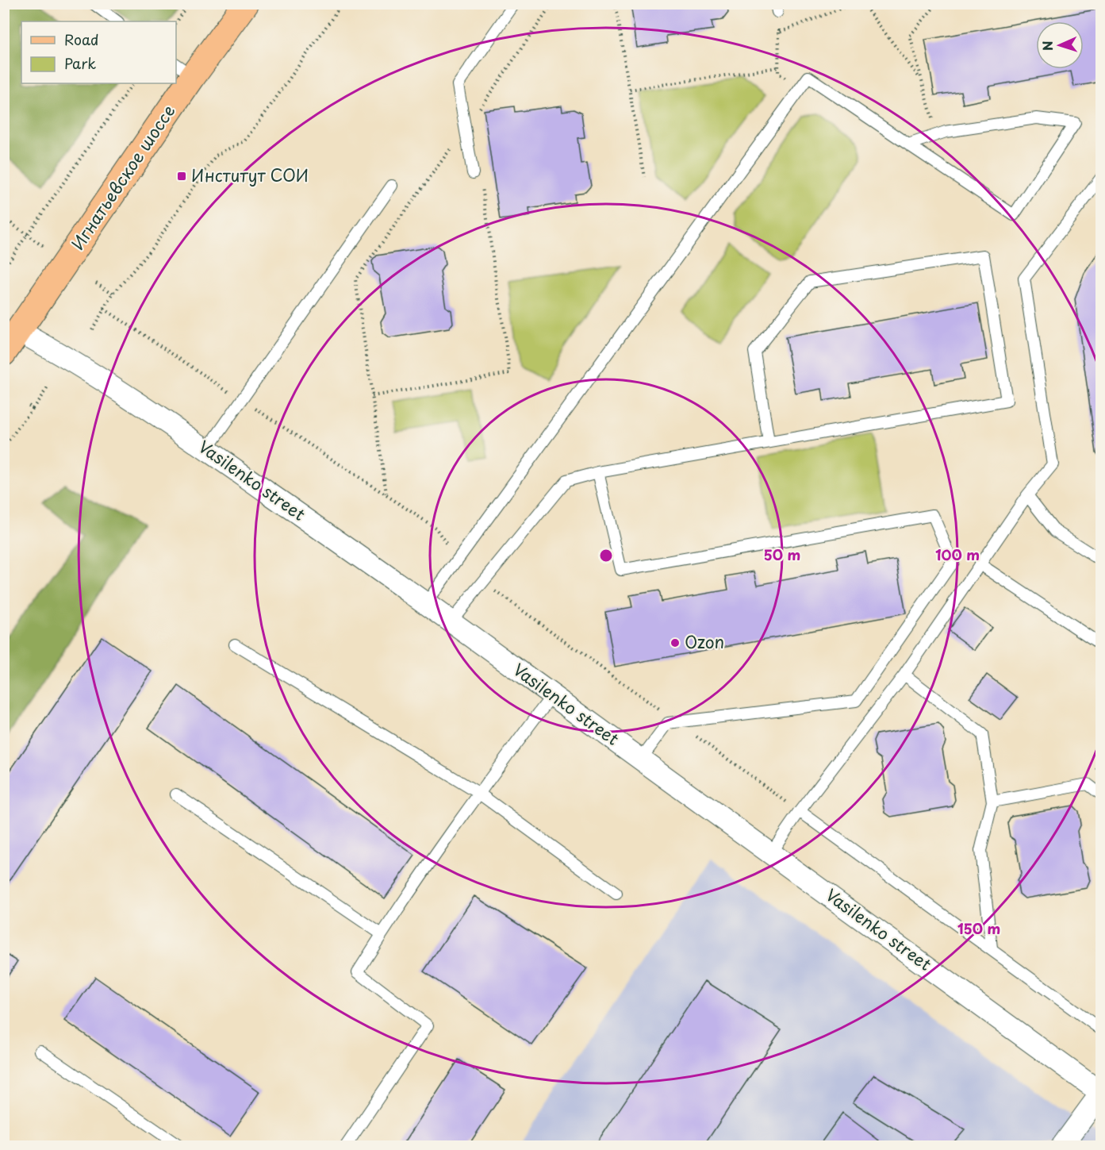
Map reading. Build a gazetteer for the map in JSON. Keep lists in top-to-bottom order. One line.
{"streets":{"main road":["Игнатьевское шоссе"],"street":["Vasilenko street"]},"crossings":[["Игнатьевское шоссе","Vasilenko street"]],"places":{"transit":["Институт СОИ"],"other":["Ozon"]},"legend":["Road","Park"],"north":"left","rings":["50 m","100 m","150 m"]}
